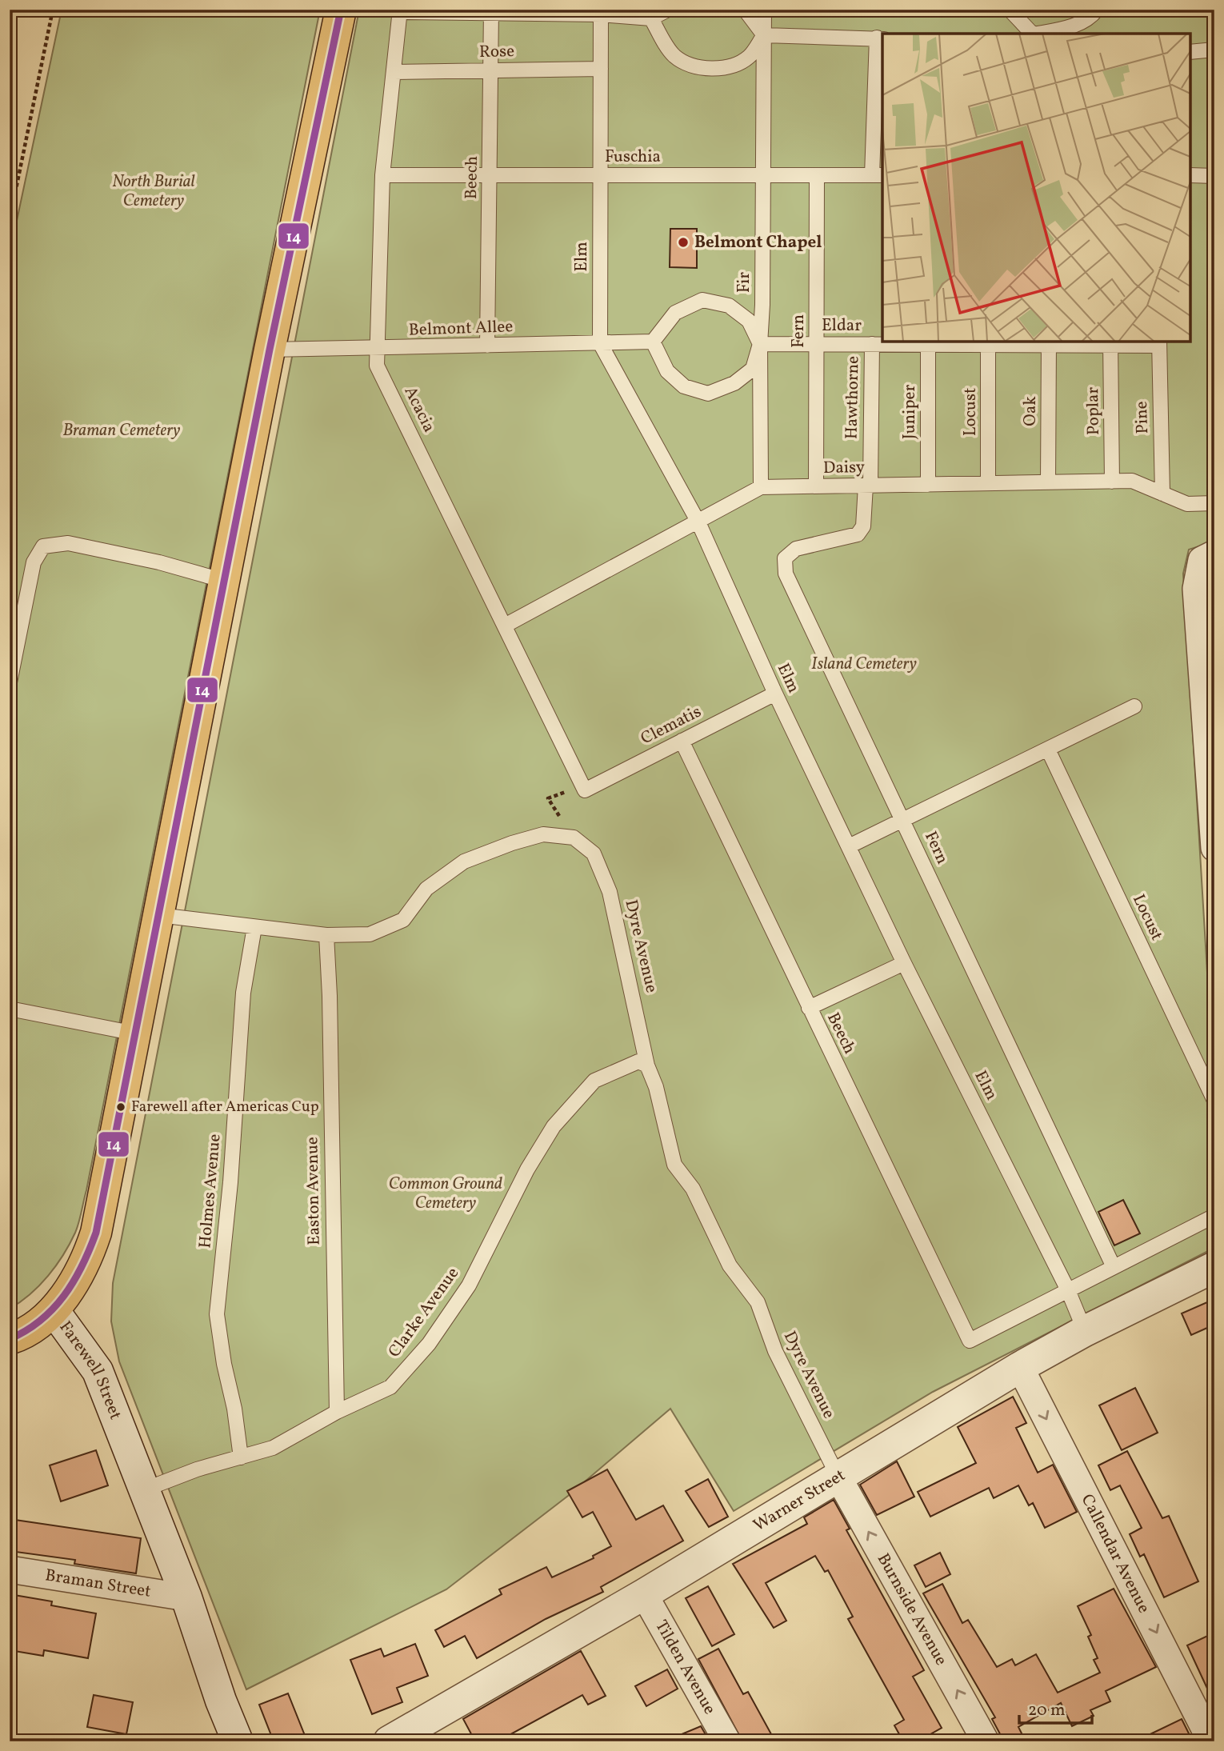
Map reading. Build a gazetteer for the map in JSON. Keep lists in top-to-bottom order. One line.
{"streets":{"main road":["Farewell Street"],"street":["Warner Street","Callendar Avenue","Braman Street","Burnside Avenue","Tilden Avenue"],"lane":["Rose","Fuschia","Beech","Elm","Fir","Eldar","Belmont Allee","Fern","Hawthorne","Acacia","Oak","Poplar","Juniper","Locust","Pine","Daisy","Clematis","Dyre Avenue","Holmes Avenue","Easton Avenue","Clarke Avenue"]},"crossings":[["Rose","Beech"],["Rose","Elm"],["Rose","Acacia"],["Fuschia","Beech"],["Fuschia","Elm"],["Fuschia","Fir"],["Fuschia","Fern"],["Fuschia","Acacia"],["Beech","Elm"],["Beech","Belmont Allee"],["Beech","Clematis"],["Elm","Belmont Allee"],["Elm","Daisy"],["Elm","Clematis"],["Elm","Warner Street"],["Fir","Eldar"],["Fir","Belmont Allee"],["Fir","Daisy"],["Eldar","Belmont Allee"],["Eldar","Fern"],["Eldar","Hawthorne"],["Eldar","Oak"],["Eldar","Poplar"],["Eldar","Juniper"],["Eldar","Locust"],["Eldar","Pine"],["Belmont Allee","Acacia"],["Belmont Allee","Farewell Street"],["Fern","Hawthorne"],["Fern","Daisy"],["Hawthorne","Daisy"],["Acacia","Daisy"],["Acacia","Clematis"],["Oak","Daisy"],["Poplar","Daisy"],["Juniper","Daisy"],["Locust","Daisy"],["Pine","Daisy"],["Dyre Avenue","Clarke Avenue"],["Dyre Avenue","Warner Street"],["Dyre Avenue","Burnside Avenue"],["Holmes Avenue","Clarke Avenue"],["Easton Avenue","Clarke Avenue"],["Clarke Avenue","Farewell Street"],["Farewell Street","Braman Street"],["Warner Street","Callendar Avenue"],["Warner Street","Burnside Avenue"],["Warner Street","Tilden Avenue"]],"one_way":["Callendar Avenue","Burnside Avenue"],"parks":["North Burial Cemetery","Braman Cemetery","Island Cemetery","Common Ground Cemetery"],"places":["Belmont Chapel","Farewell after Americas Cup"],"lines":["transit line 14"],"scale_bar":"20 m"}
